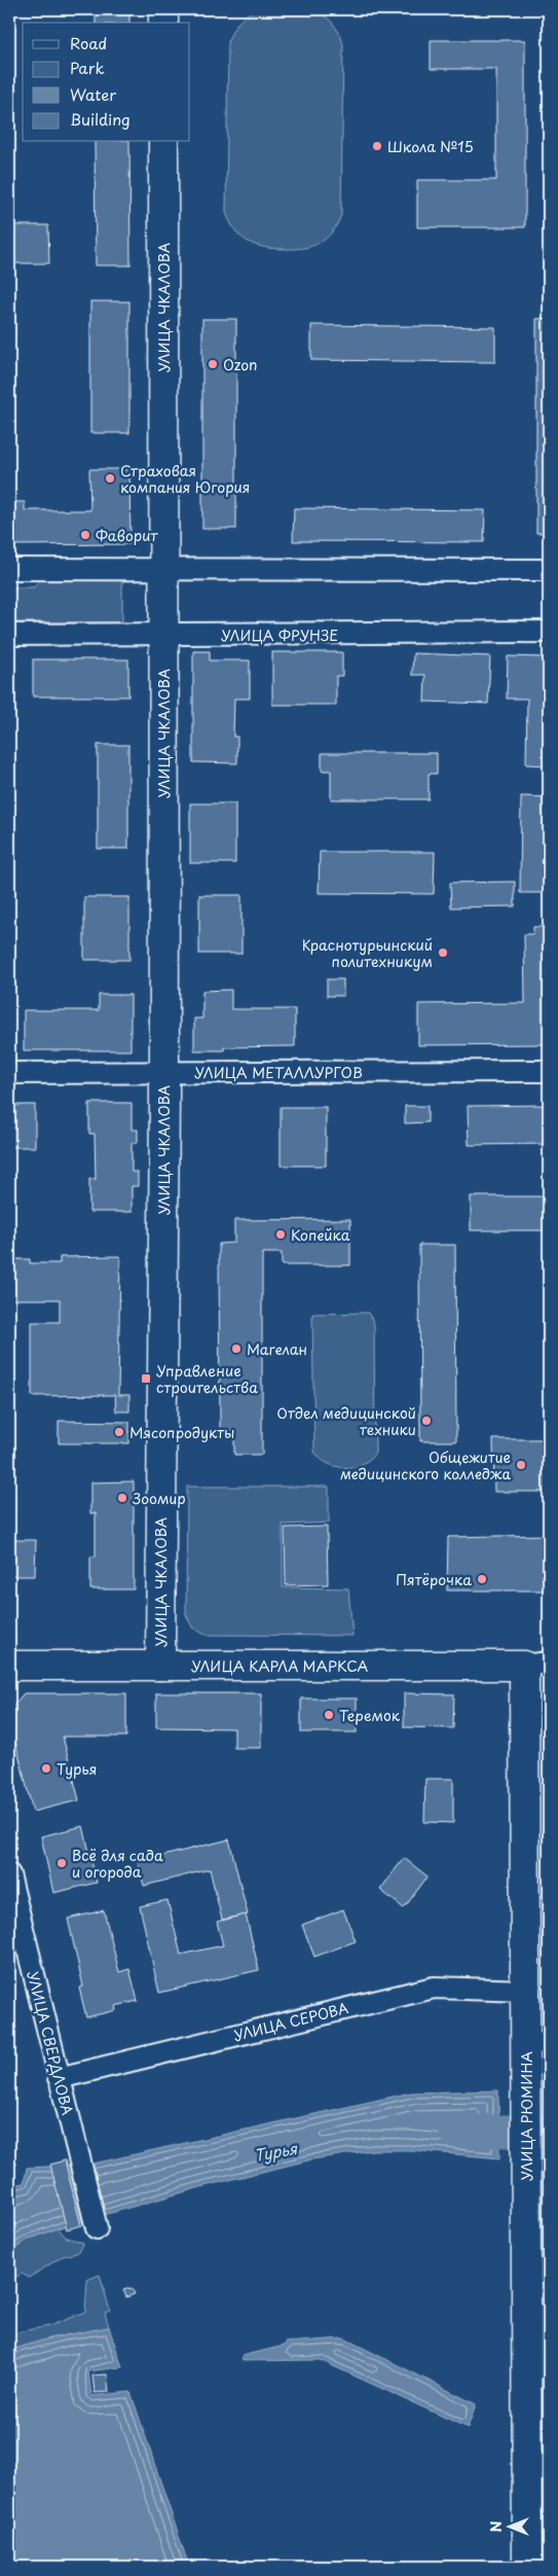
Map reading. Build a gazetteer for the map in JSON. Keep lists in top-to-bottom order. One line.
{"streets":{"main road":["УЛИЦА ЧКАЛОВА","УЛИЦА КАРЛА МАРКСА","УЛИЦА РЮМИНА"],"street":["УЛИЦА ФРУНЗЕ","УЛИЦА МЕТАЛЛУРГОВ","УЛИЦА СЕРОВА","УЛИЦА СВЕРДЛОВА"]},"crossings":[["УЛИЦА ЧКАЛОВА","УЛИЦА ФРУНЗЕ"],["УЛИЦА ЧКАЛОВА","УЛИЦА МЕТАЛЛУРГОВ"],["УЛИЦА ЧКАЛОВА","УЛИЦА КАРЛА МАРКСА"],["УЛИЦА КАРЛА МАРКСА","УЛИЦА РЮМИНА"],["УЛИЦА СЕРОВА","УЛИЦА СВЕРДЛОВА"],["УЛИЦА СЕРОВА","УЛИЦА РЮМИНА"]],"water":["Турья"],"places":{"other":["Школа №15","Ozon","Страховая компания Югория","Фаворит","Краснотурьинский политехникум","Копейка","Магелан","Отдел медицинской техники","Мясопродукты","Общежитие медицинского колледжа","Зоомир","Пятёрочка","Теремок","Турья","Всё для сада и огорода"],"transit":["Управление строительства"]},"legend":["Road","Park","Water","Building"],"north":"left"}
